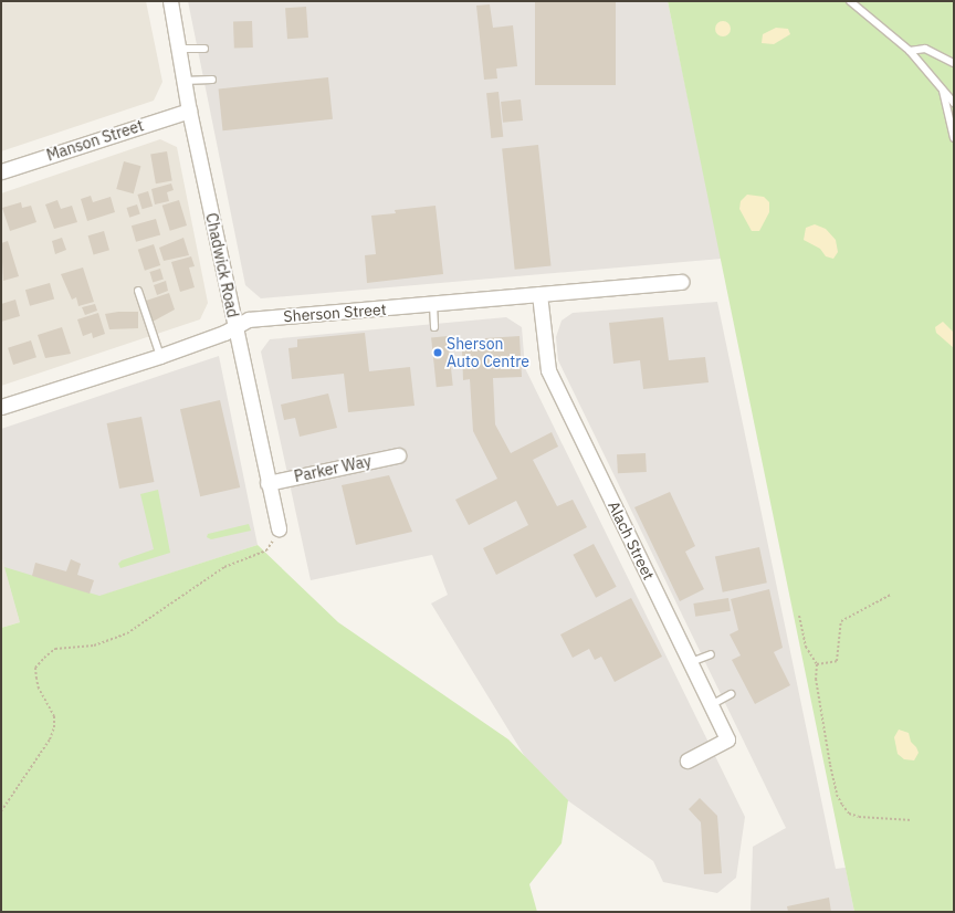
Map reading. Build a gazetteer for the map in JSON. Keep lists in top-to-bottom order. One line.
{"streets":{"street":["Manson Street","Chadwick Road","Sherson Street","Parker Way","Alach Street"]},"crossings":[["Manson Street","Chadwick Road"],["Chadwick Road","Sherson Street"],["Chadwick Road","Parker Way"],["Sherson Street","Alach Street"]],"places":["Sherson Auto Centre"]}
